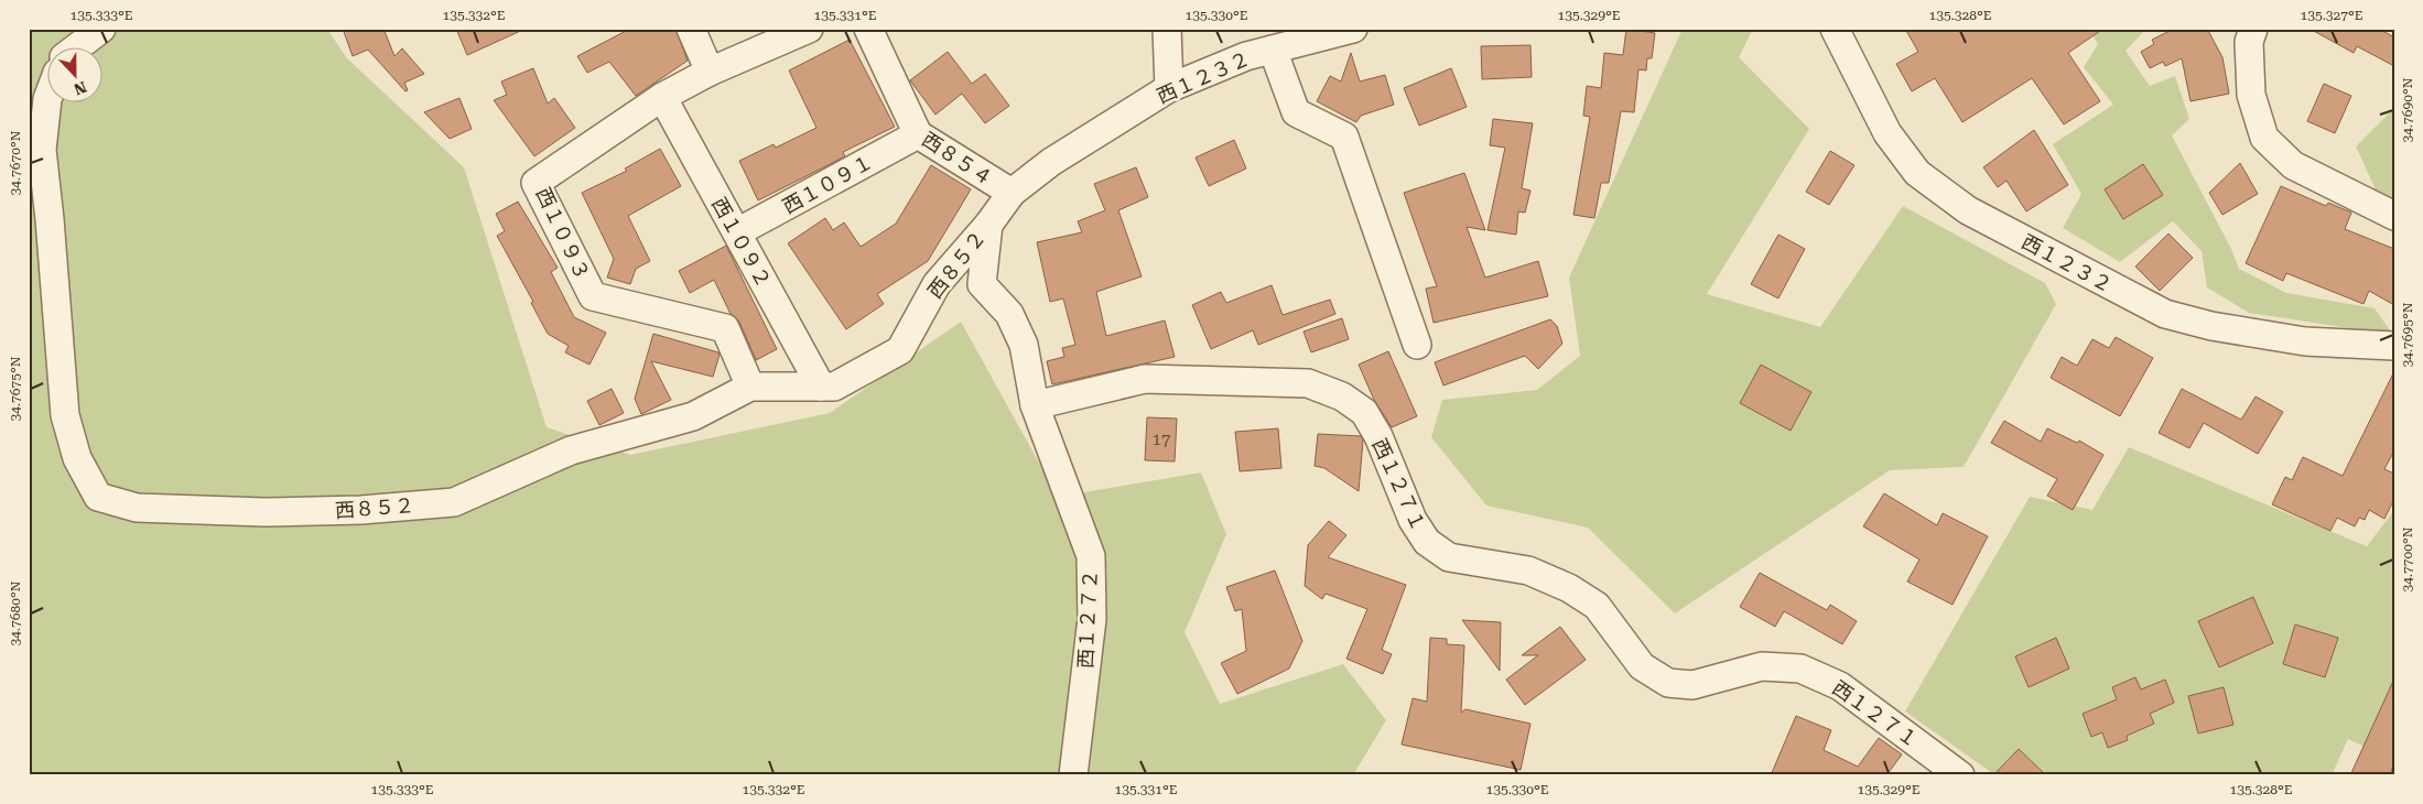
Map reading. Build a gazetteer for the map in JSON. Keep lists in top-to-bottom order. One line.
{"streets":{"street":["西１２３２","西８５４","西１０９１","西１０９３","西１０９２","西８５２","西１２７１","西１２７２"]},"crossings":[["西１２３２","西８５４"],["西１２３２","西８５２"],["西８５４","西１０９１"],["西１０９１","西１０９２"],["西１０９３","西１０９２"],["西１０９３","西８５２"],["西１０９２","西８５２"],["西１２７１","西１２７２"]],"house_numbers":["17"],"north":"bottom","coordinates":["135.333°E","135.332°E","135.331°E","135.330°E","135.329°E","135.328°E","135.327°E","34.7690°N","34.7670°N","34.7695°N","34.7675°N","34.7700°N","34.7680°N"]}
